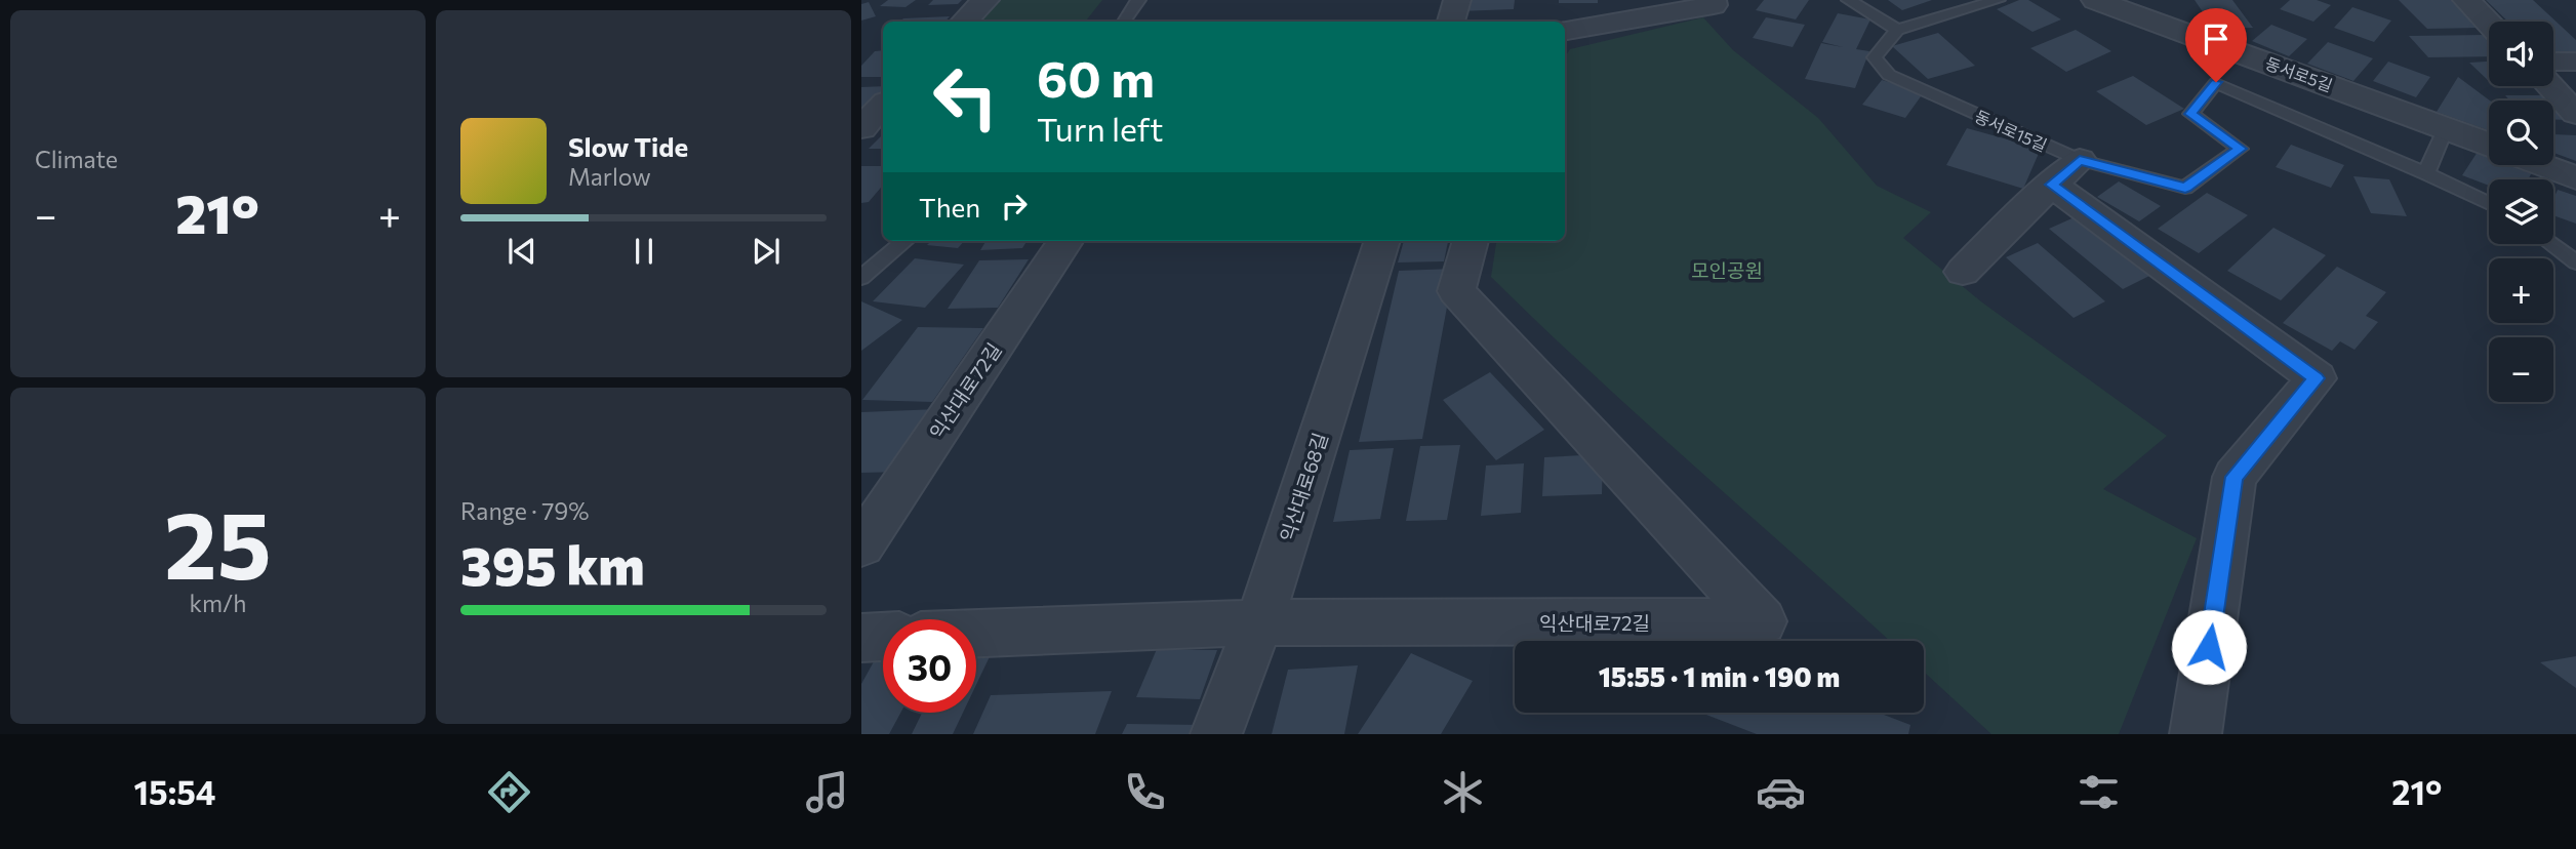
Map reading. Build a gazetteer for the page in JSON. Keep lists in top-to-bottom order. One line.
{"streets":{"street":["동서로5길","익산대로72길","익산대로68길"],"lane":["동서로15길"]},"crossings":[["익산대로72길","익산대로68길"]],"parks":["모인공원"],"page":{"tile":["Climate",["25","km/h"],["Range · 79%","395 km"]],"map_buttons":["+","−"],"turn":["60 m","Turn left"],"song":["Slow Tide","Marlow"],"then":"Then","heat":["−","21°","+"],"limit":"30","trip":"15:55 · 1 min · 190 m","tabs":["15:54","21°"]}}
